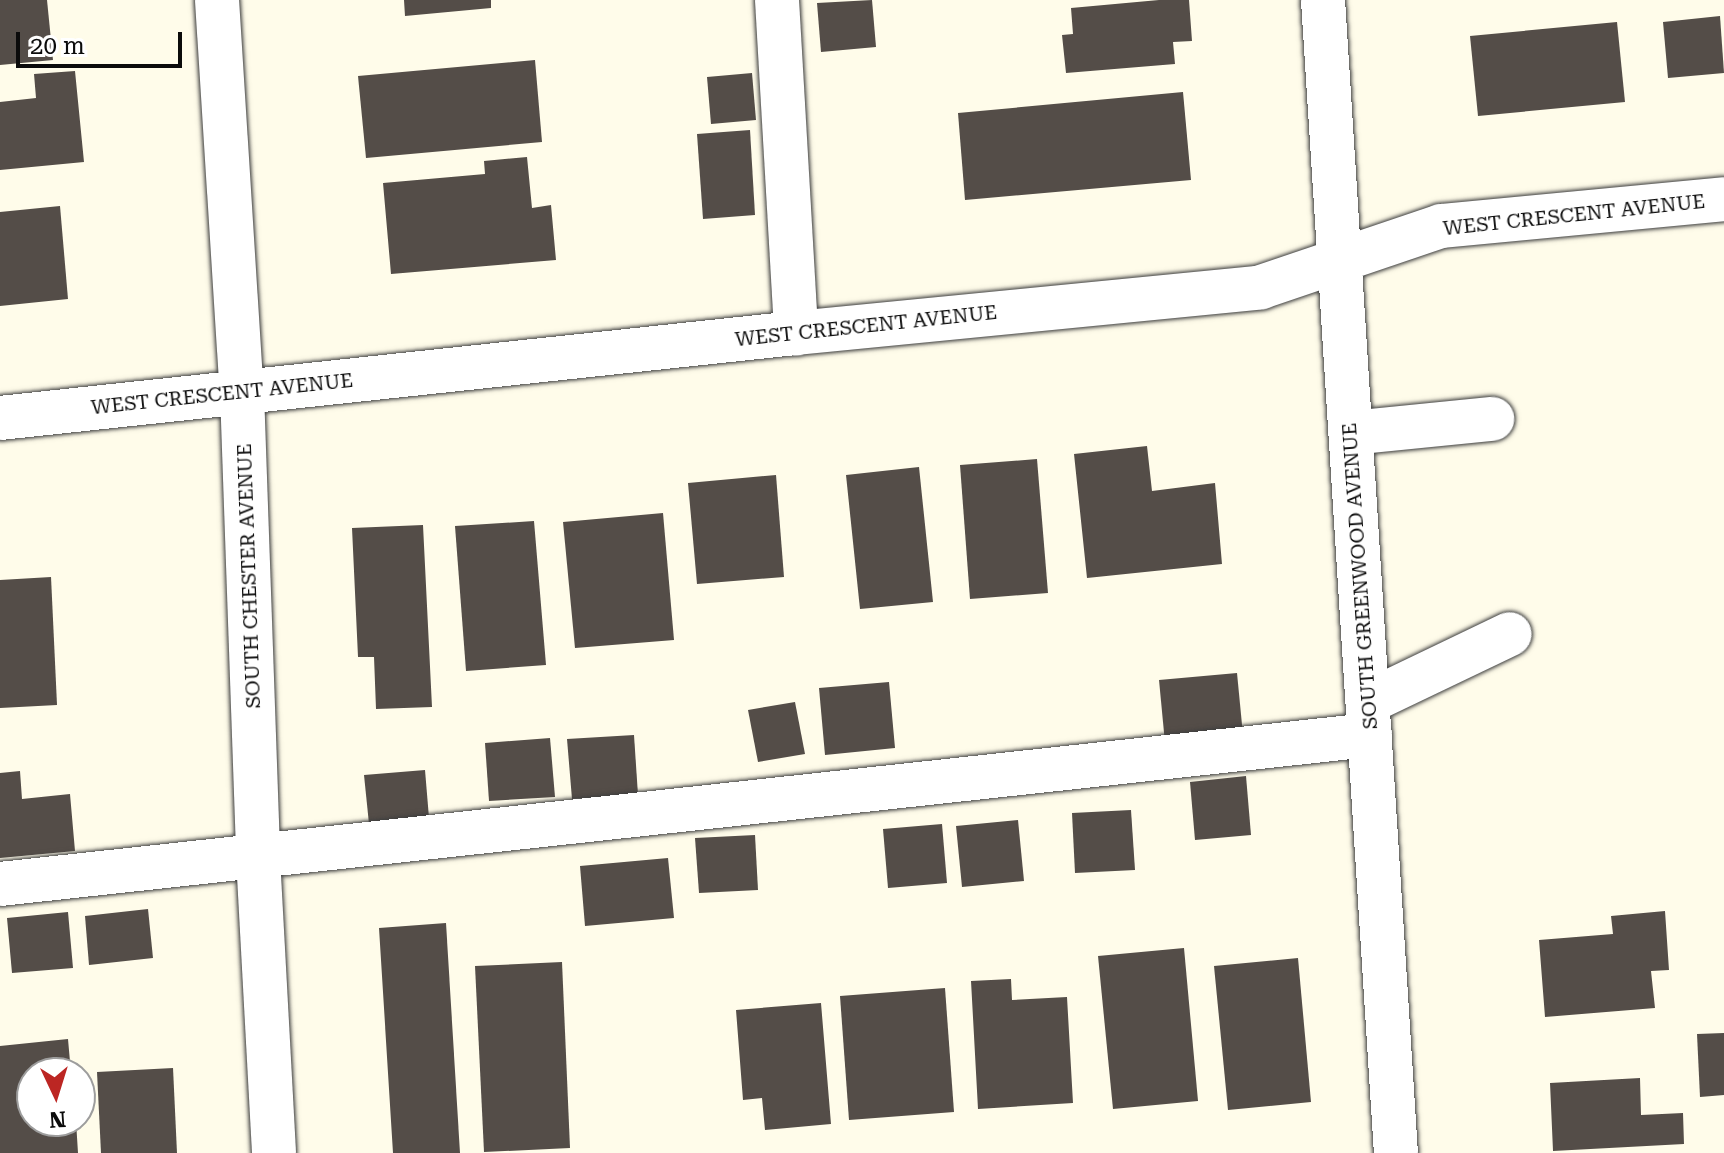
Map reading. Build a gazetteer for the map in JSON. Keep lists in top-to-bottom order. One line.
{"streets":{"street":["WEST CRESCENT AVENUE","SOUTH CHESTER AVENUE","SOUTH GREENWOOD AVENUE"]},"crossings":[["WEST CRESCENT AVENUE","SOUTH CHESTER AVENUE"],["WEST CRESCENT AVENUE","SOUTH GREENWOOD AVENUE"]],"scale_bar":"20 m","north":"bottom"}
